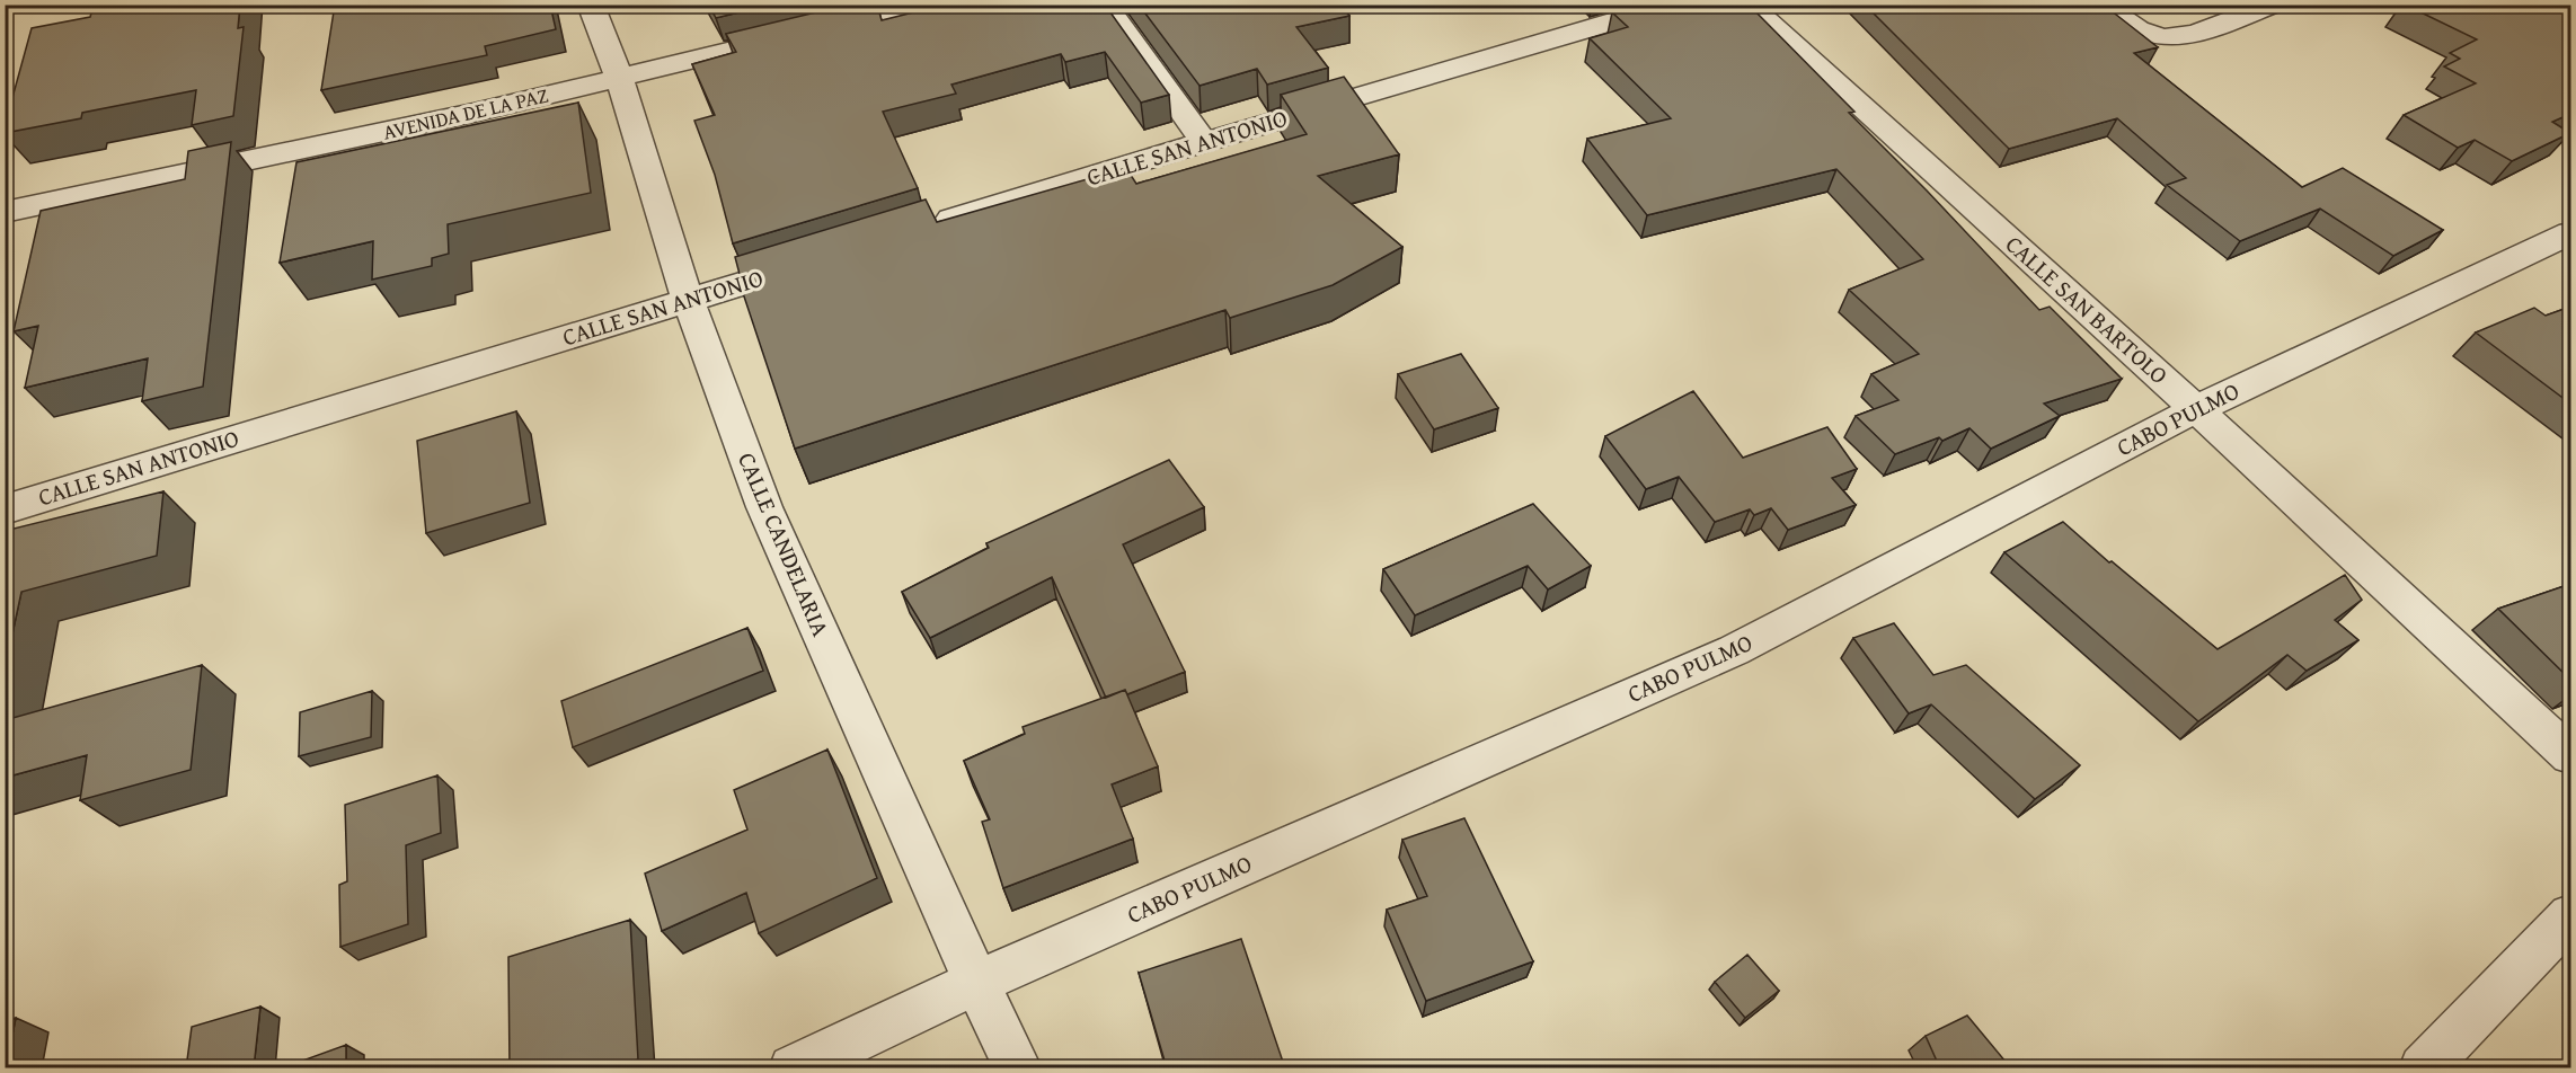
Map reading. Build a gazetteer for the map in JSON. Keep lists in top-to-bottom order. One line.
{"streets":{"street":["AVENIDA DE LA PAZ","CALLE SAN ANTONIO","CALLE SAN BARTOLO","CABO PULMO","CALLE CANDELARIA"]},"crossings":[["AVENIDA DE LA PAZ","CALLE CANDELARIA"],["CALLE SAN ANTONIO","CALLE CANDELARIA"],["CALLE SAN BARTOLO","CABO PULMO"],["CABO PULMO","CALLE CANDELARIA"]]}
